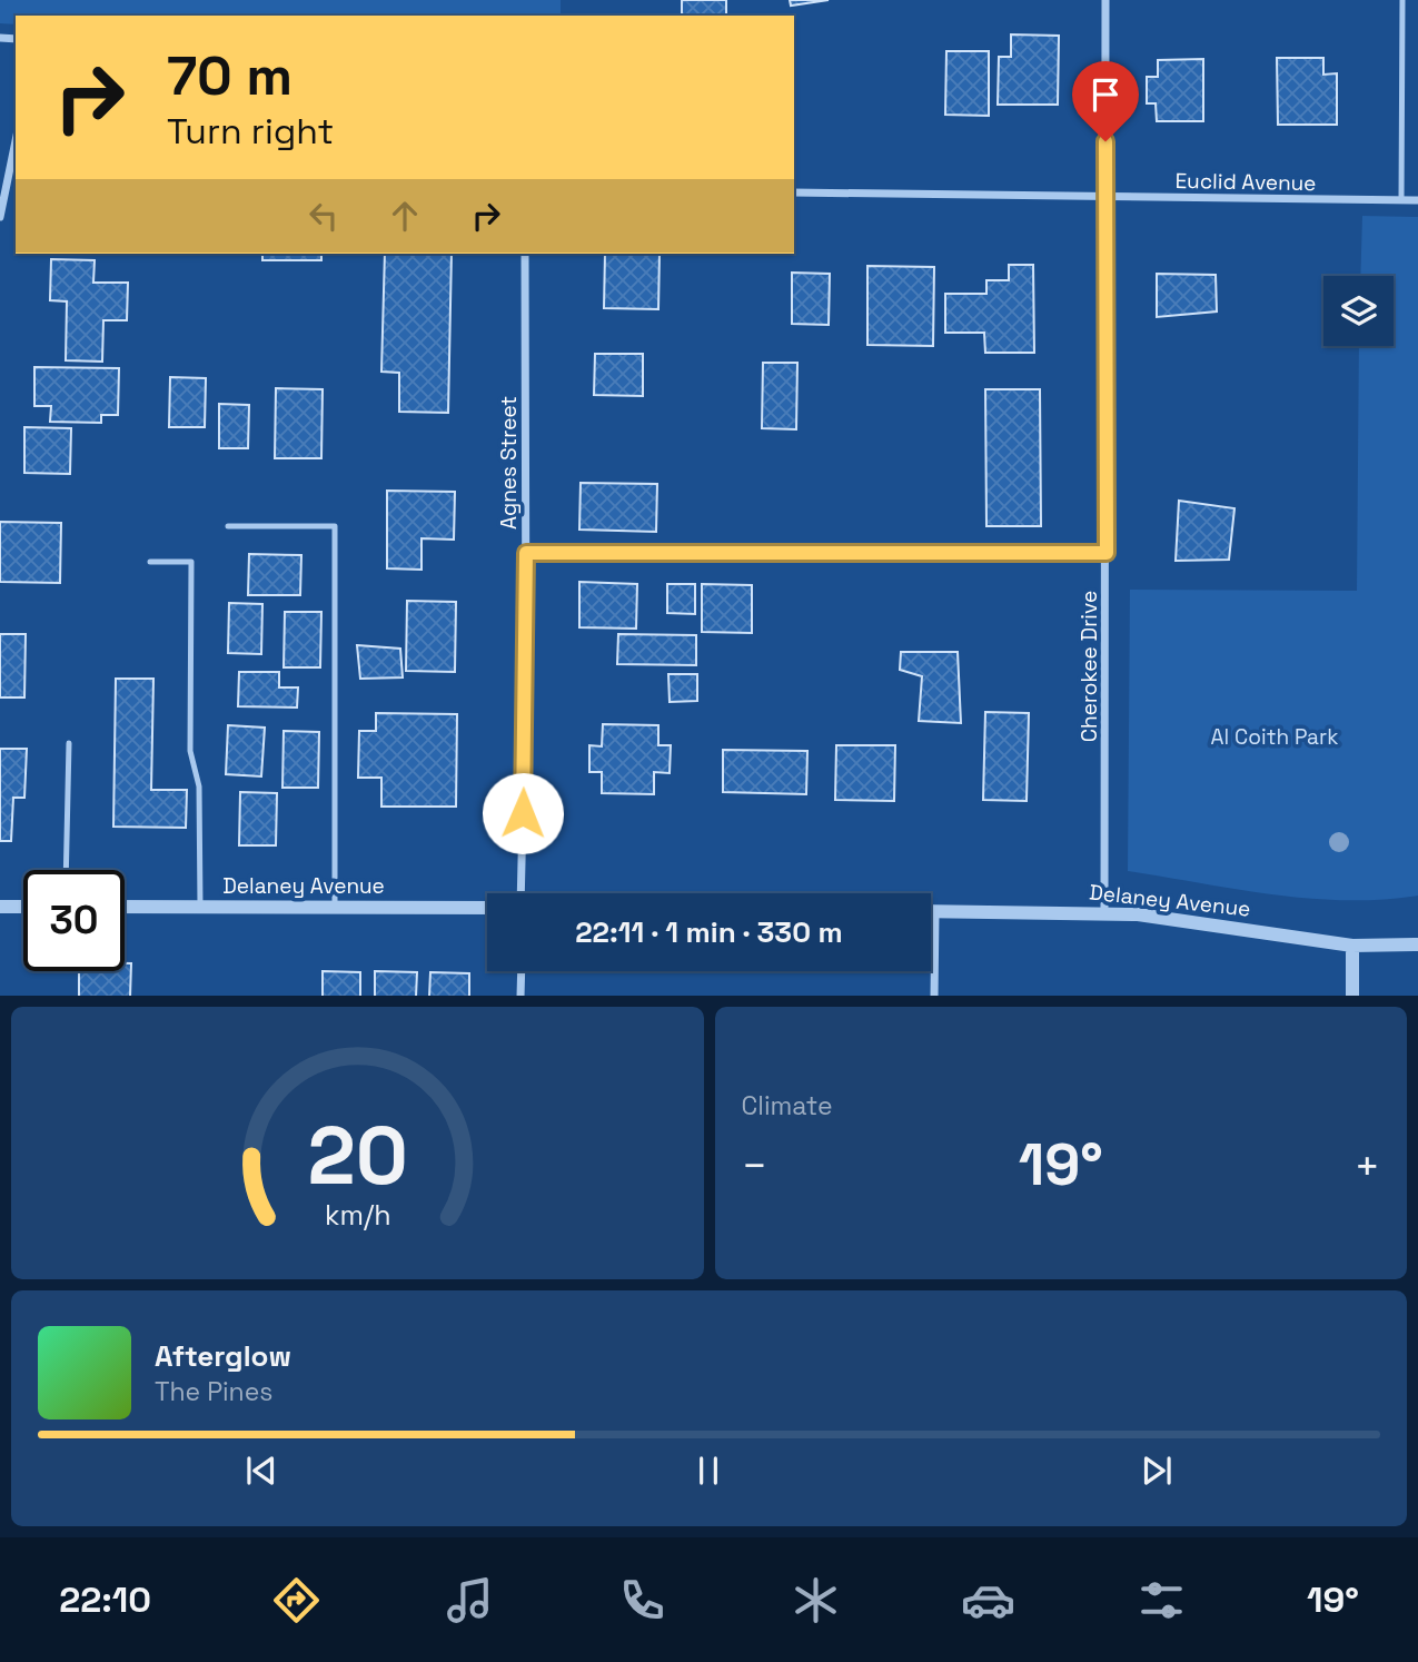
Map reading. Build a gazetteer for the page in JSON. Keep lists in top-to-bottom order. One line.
{"streets":{"street":["Euclid Avenue","Agnes Street","Cherokee Drive","Delaney Avenue"]},"crossings":[["Euclid Avenue","Cherokee Drive"],["Cherokee Drive","Delaney Avenue"]],"parks":["Al Coith Park"],"page":{"turn":["70 m","Turn right"],"limit":"30","trip":"22:11 · 1 min · 330 m","tile":"Climate","heat":["−","19°","+"],"song":["Afterglow","The Pines"],"tabs":["22:10","19°"],"gauge":["20","km/h"]}}
